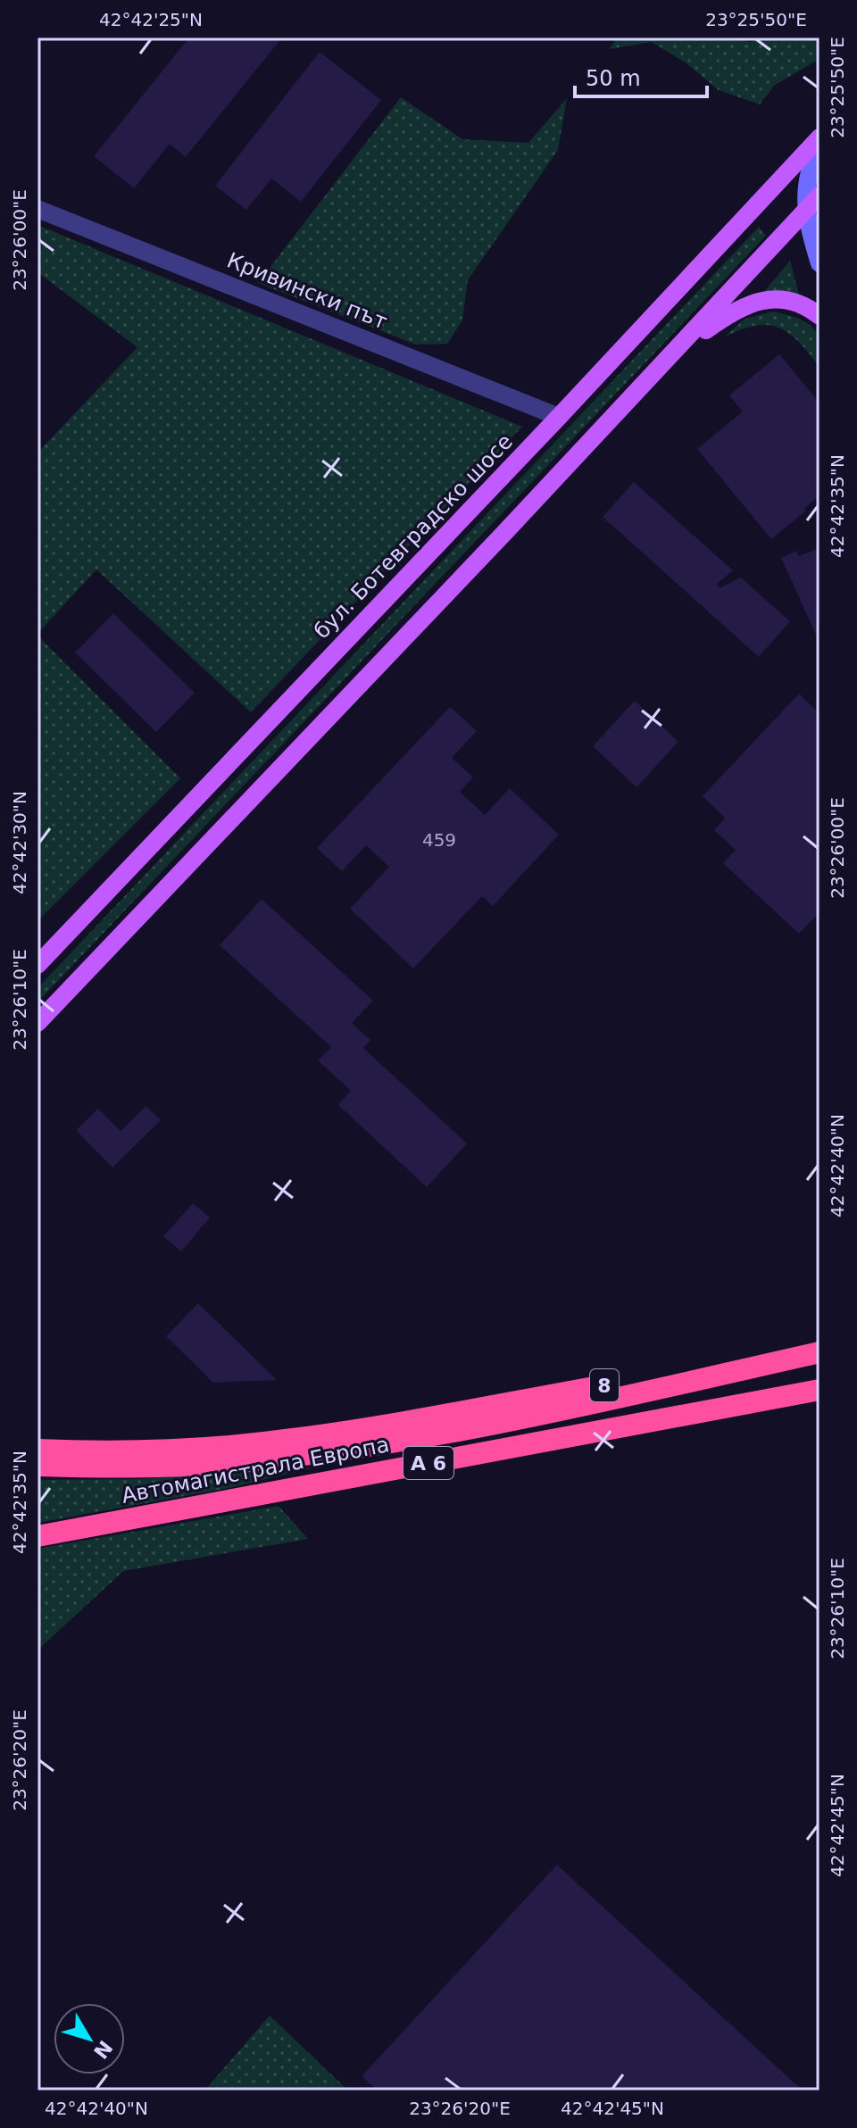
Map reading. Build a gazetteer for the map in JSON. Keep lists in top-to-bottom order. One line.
{"streets":{"highway":["8","A 6","Автомагистрала Европа"],"main road":["бул. Ботевградско шосе"],"street":["Кривински път"]},"crossings":[["Кривински път","бул. Ботевградско шосе"],["8","Автомагистрала Европа"]],"house_numbers":["459"],"scale_bar":"50 m","north":"bottom right","coordinates":["42°42'25\"N","23°25'50\"E","23°26'00\"E","42°42'35\"N","42°42'30\"N","23°26'10\"E","42°42'40\"N","23°26'20\"E","42°42'45\"N"]}
